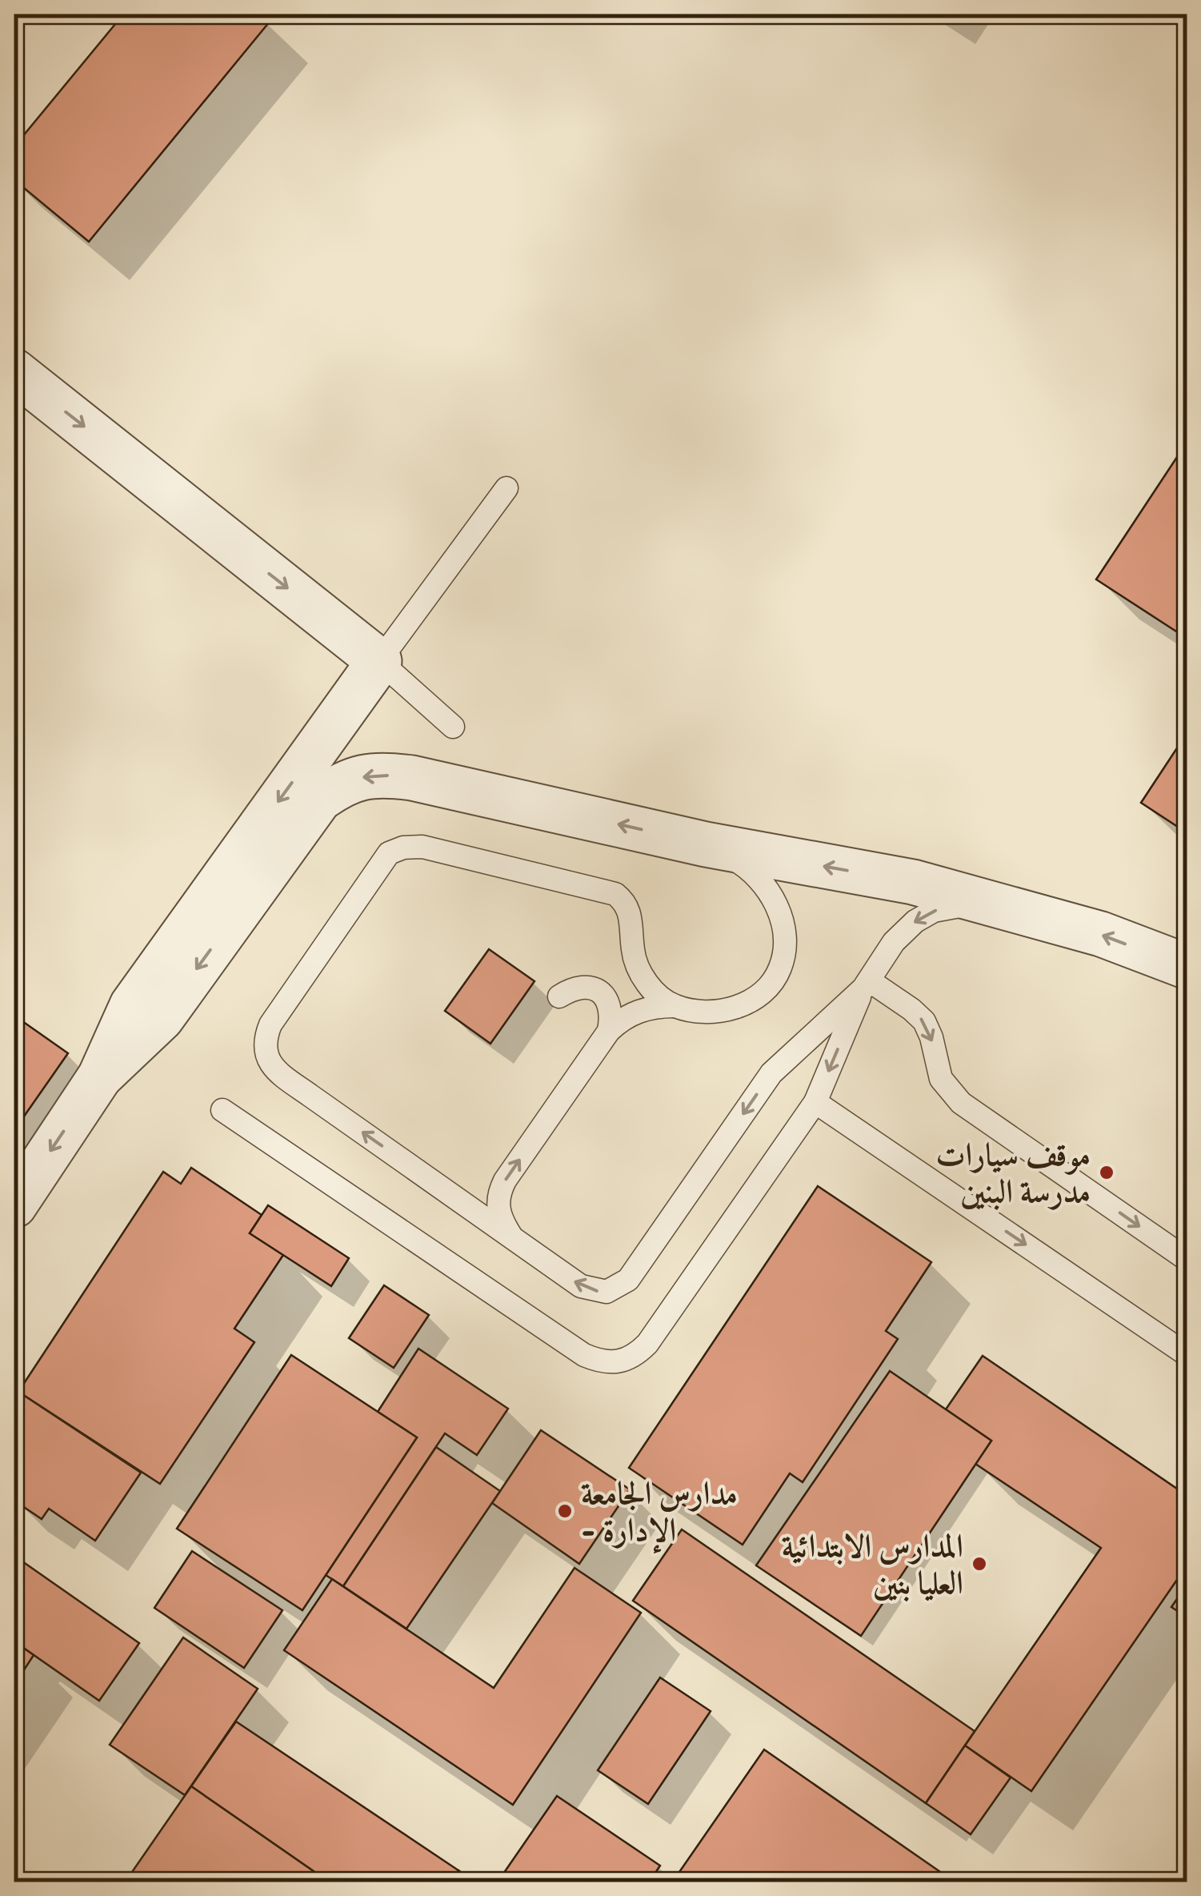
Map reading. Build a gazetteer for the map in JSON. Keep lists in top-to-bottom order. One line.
{"places":["موقف سيارات مدرسة البنين","مدارس الجامعة - الإدارة","المدارس الابتدائية العليا بنين"]}
